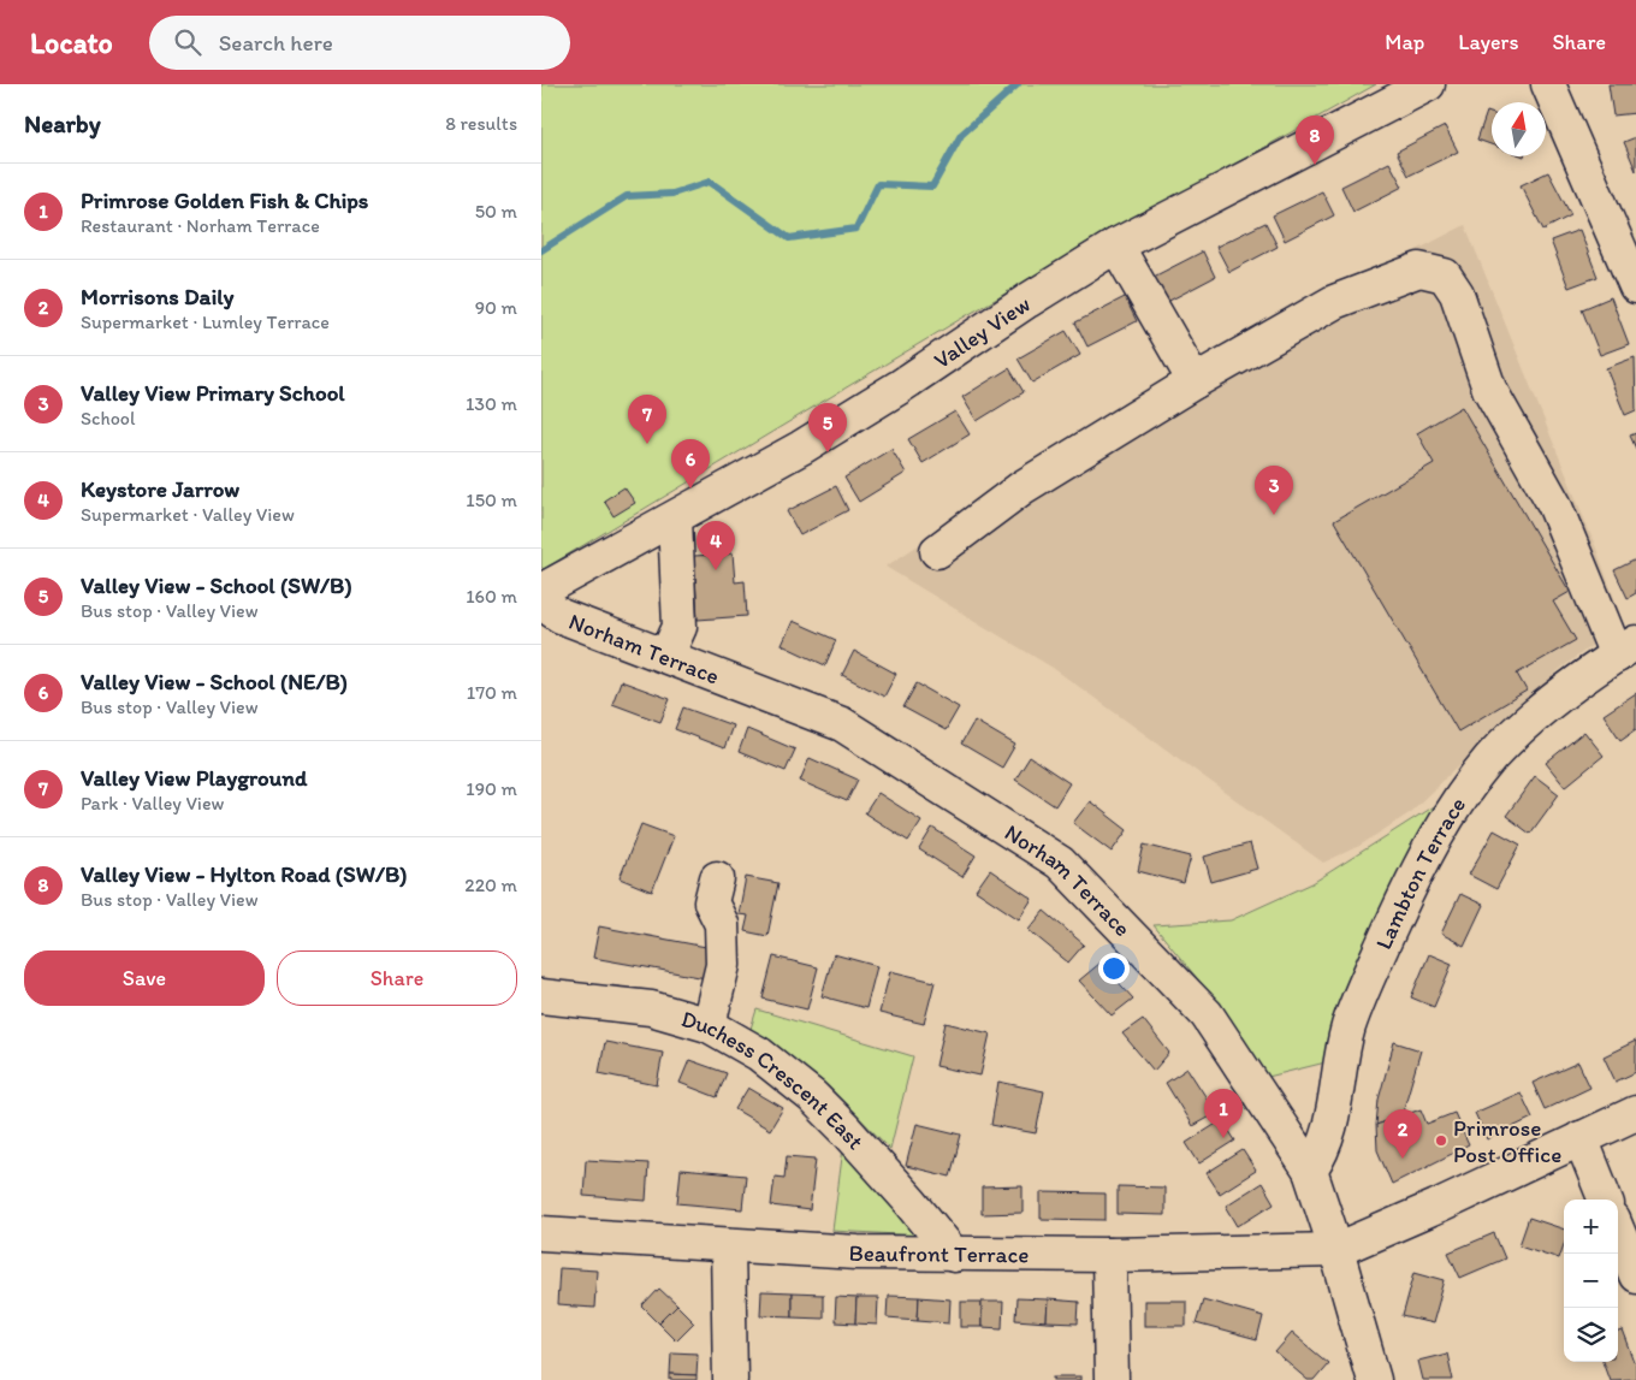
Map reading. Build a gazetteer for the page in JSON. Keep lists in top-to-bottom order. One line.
{"streets":{"street":["Valley View","Norham Terrace","Lambton Terrace","Duchess Crescent East","Beaufront Terrace"]},"crossings":[["Norham Terrace","Lambton Terrace"],["Norham Terrace","Beaufront Terrace"],["Duchess Crescent East","Beaufront Terrace"]],"places":["Primrose Post Office"],"north":"top","page":{"header":"Locato","search":"Search here","nav":["Map","Layers","Share"],"heading":["Nearby","8 results"],"pins":["8","7","5","6","3","4","1","2"],"list":[{"mark":"1","name":"Primrose Golden Fish & Chips","note":"Restaurant · Norham Terrace","value":"50 m"},{"mark":"2","name":"Morrisons Daily","note":"Supermarket · Lumley Terrace","value":"90 m"},{"mark":"3","name":"Valley View Primary School","note":"School","value":"130 m"},{"mark":"4","name":"Keystore Jarrow","note":"Supermarket · Valley View","value":"150 m"},{"mark":"5","name":"Valley View - School (SW/B)","note":"Bus stop · Valley View","value":"160 m"},{"mark":"6","name":"Valley View - School (NE/B)","note":"Bus stop · Valley View","value":"170 m"},{"mark":"7","name":"Valley View Playground","note":"Park · Valley View","value":"190 m"},{"mark":"8","name":"Valley View - Hylton Road (SW/B)","note":"Bus stop · Valley View","value":"220 m"}],"buttons":["Save","Share"],"map_buttons":["+","−"]}}
